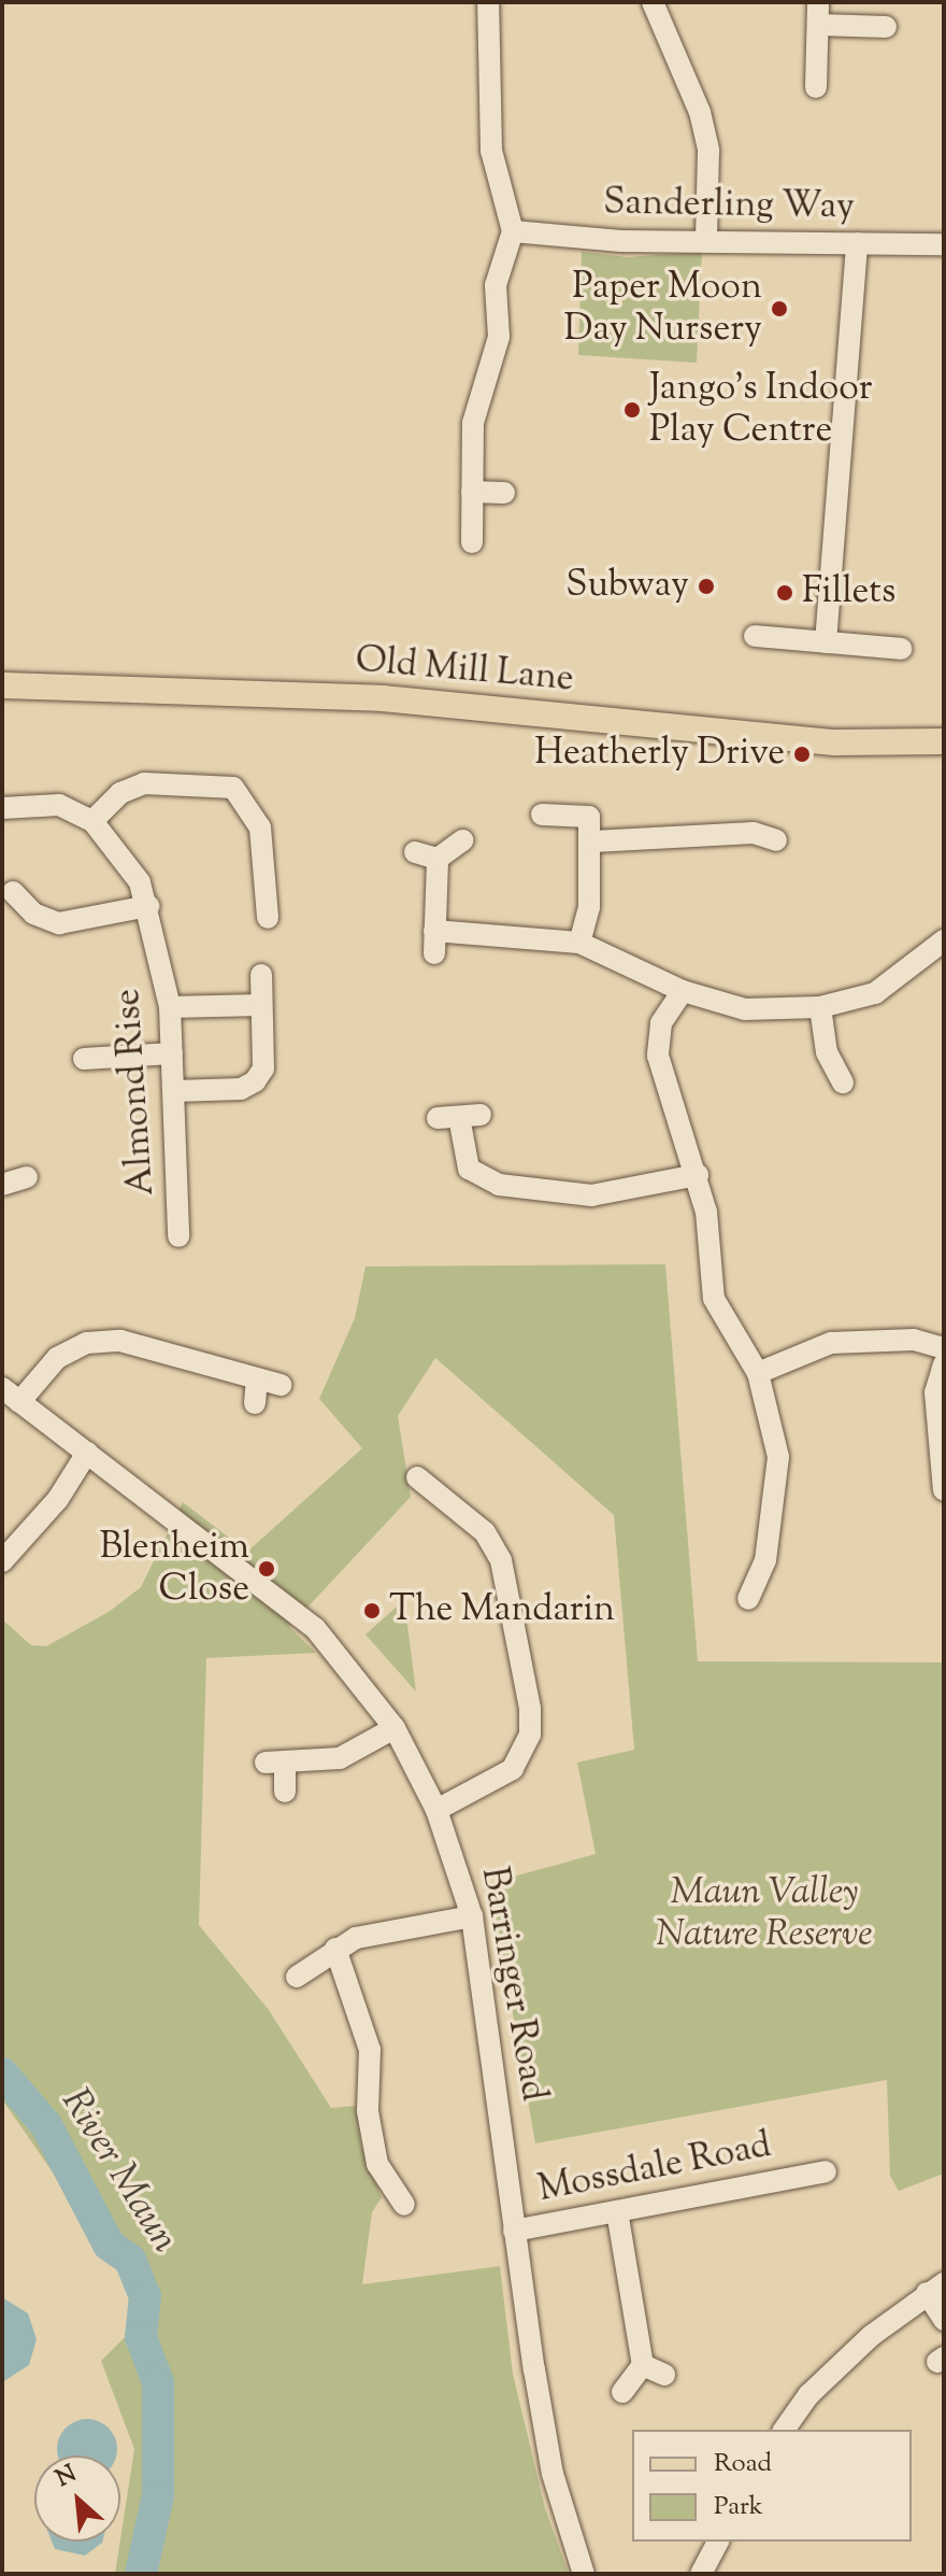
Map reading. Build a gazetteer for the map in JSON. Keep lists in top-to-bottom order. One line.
{"streets":{"main road":["Old Mill Lane"],"street":["Sanderling Way","Almond Rise","Barringer Road","Mossdale Road"]},"crossings":[["Barringer Road","Mossdale Road"]],"water":["River Maun"],"parks":["Maun Valley Nature Reserve"],"places":["Paper Moon Day Nursery","Jango's Indoor Play Centre","Subway","Fillets","Heatherly Drive","Blenheim Close","The Mandarin"],"legend":["Road","Park"],"north":"top left"}
